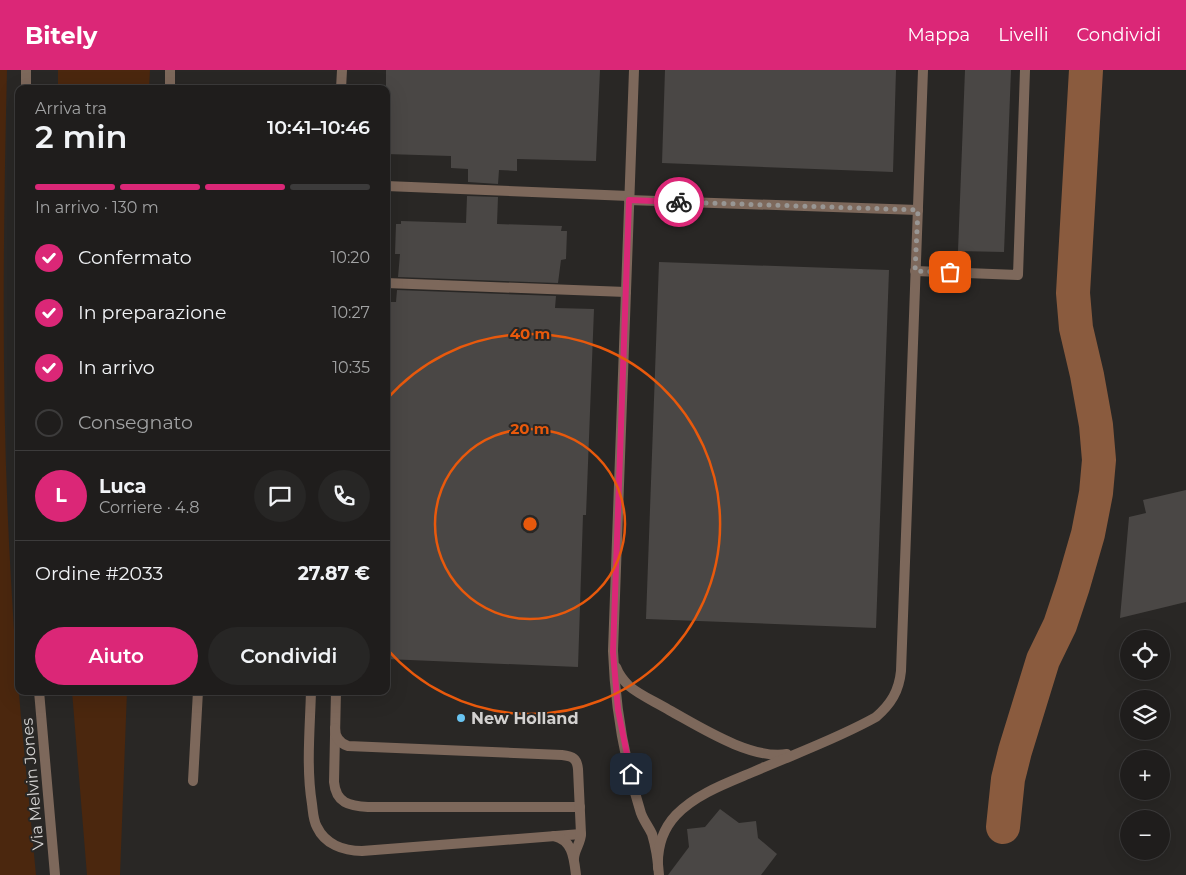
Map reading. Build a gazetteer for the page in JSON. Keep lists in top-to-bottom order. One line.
{"streets":{"street":["Via Melvin Jones"]},"places":["New Holland"],"page":{"header":"Bitely","nav":["Mappa","Livelli","Condividi"],"heading":["2 min","Arriva tra","10:41–10:46"],"panel":["Luca","Corriere · 4.8","Ordine #2033","27.87 €"],"bar":"In arrivo · 130 m","list":[["Confermato","10:20"],["In preparazione","10:27"],["In arrivo","10:35"],"Consegnato"],"round":"L","buttons":["Aiuto","Condividi"],"map_buttons":["+","−"]},"rings":["40 m","20 m"]}
